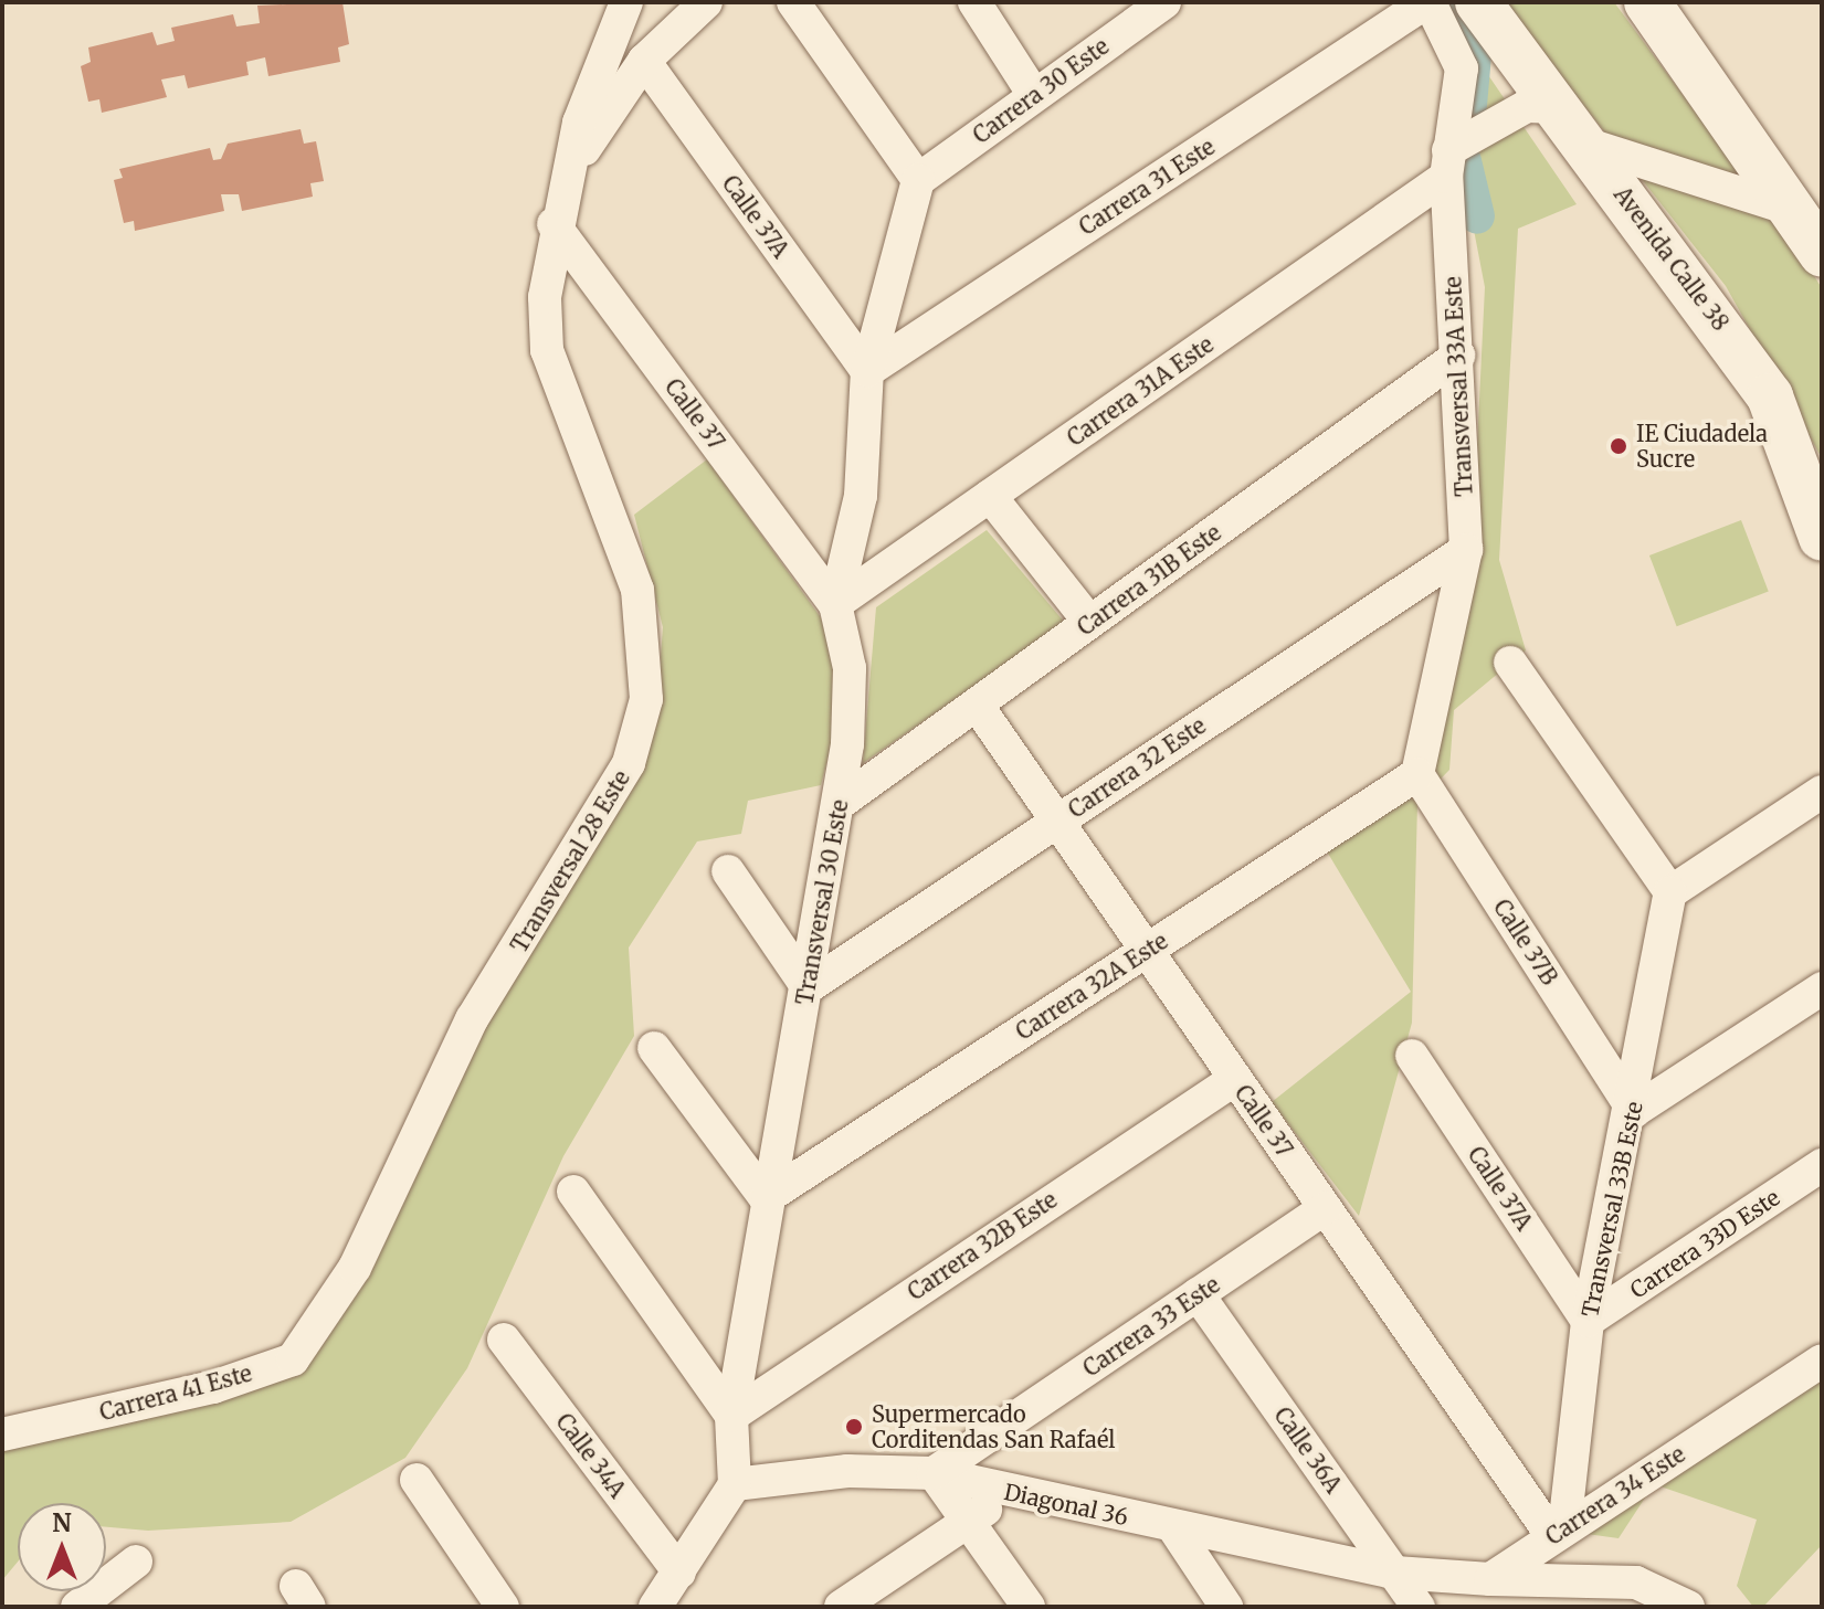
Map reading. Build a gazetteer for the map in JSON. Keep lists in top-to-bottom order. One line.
{"streets":{"street":["Carrera 30 Este","Carrera 31 Este","Calle 37A","Avenida Calle 38","Transversal 33A Este","Carrera 31A Este","Calle 37","Carrera 31B Este","Carrera 32 Este","Transversal 28 Este","Transversal 30 Este","Calle 37B","Carrera 32A Este","Transversal 33B Este","Carrera 33D Este","Carrera 32B Este","Carrera 33 Este","Carrera 41 Este","Calle 36A","Calle 34A","Carrera 34 Este","Diagonal 36"]},"crossings":[["Carrera 30 Este","Transversal 30 Este"],["Carrera 31 Este","Calle 37A"],["Carrera 31 Este","Transversal 33A Este"],["Carrera 31 Este","Transversal 30 Este"],["Calle 37A","Transversal 30 Este"],["Calle 37A","Transversal 33B Este"],["Calle 37A","Carrera 33D Este"],["Avenida Calle 38","Carrera 31A Este"],["Transversal 33A Este","Carrera 31A Este"],["Transversal 33A Este","Carrera 31B Este"],["Transversal 33A Este","Carrera 32 Este"],["Transversal 33A Este","Calle 37B"],["Transversal 33A Este","Carrera 32A Este"],["Carrera 31A Este","Calle 37"],["Carrera 31A Este","Transversal 30 Este"],["Calle 37","Carrera 31B Este"],["Calle 37","Carrera 32 Este"],["Calle 37","Transversal 28 Este"],["Calle 37","Transversal 30 Este"],["Calle 37","Carrera 32A Este"],["Calle 37","Transversal 33B Este"],["Calle 37","Carrera 32B Este"],["Calle 37","Carrera 33 Este"],["Calle 37","Carrera 34 Este"],["Carrera 31B Este","Transversal 30 Este"],["Carrera 32 Este","Transversal 30 Este"],["Transversal 28 Este","Carrera 41 Este"],["Transversal 30 Este","Carrera 32A Este"],["Transversal 30 Este","Carrera 32B Este"],["Transversal 30 Este","Diagonal 36"],["Calle 37B","Carrera 32A Este"],["Calle 37B","Transversal 33B Este"],["Transversal 33B Este","Carrera 33D Este"],["Transversal 33B Este","Carrera 34 Este"],["Carrera 33 Este","Calle 36A"],["Carrera 33 Este","Diagonal 36"],["Calle 36A","Diagonal 36"]],"places":["IE Ciudadela Sucre","Supermercado Corditendas San Rafaél"],"north":"top"}
